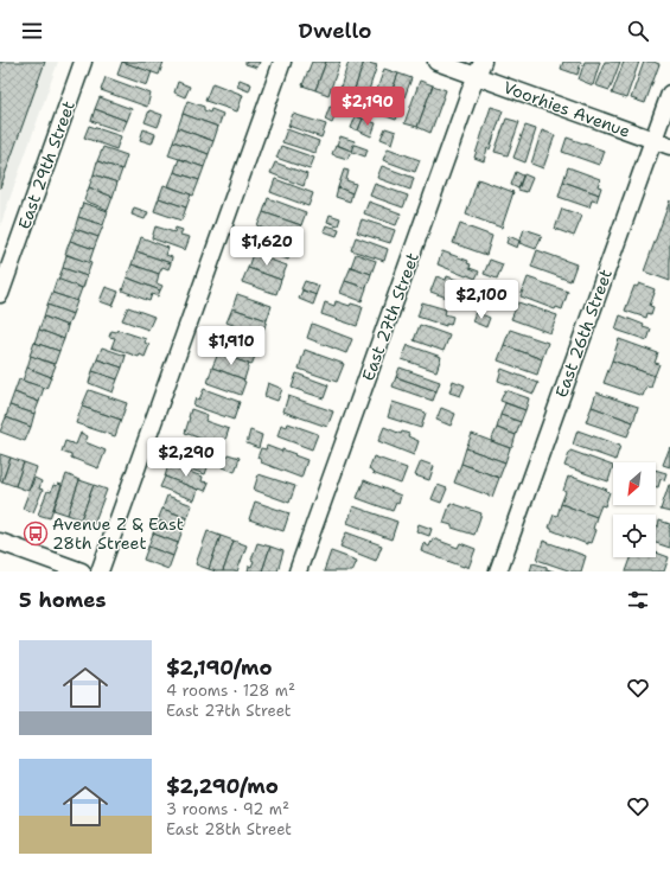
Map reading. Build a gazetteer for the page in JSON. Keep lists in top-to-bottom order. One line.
{"streets":{"street":["Voorhies Avenue","East 29th Street","East 27th Street","East 26th Street"]},"crossings":[["Voorhies Avenue","East 27th Street"],["Voorhies Avenue","East 26th Street"]],"places":{"bus stop":["Avenue Z & East 28th Street"]},"north":"bottom left","page":{"header":"Dwello","price":["$2,190","$1,620","$2,100","$1,910","$2,290"],"heading":"5 homes","list":[{"name":"$2,190/mo","note":"4 rooms · 128 m² · East 27th Street"},{"name":"$2,290/mo","note":"3 rooms · 92 m² · East 28th Street"}]}}
